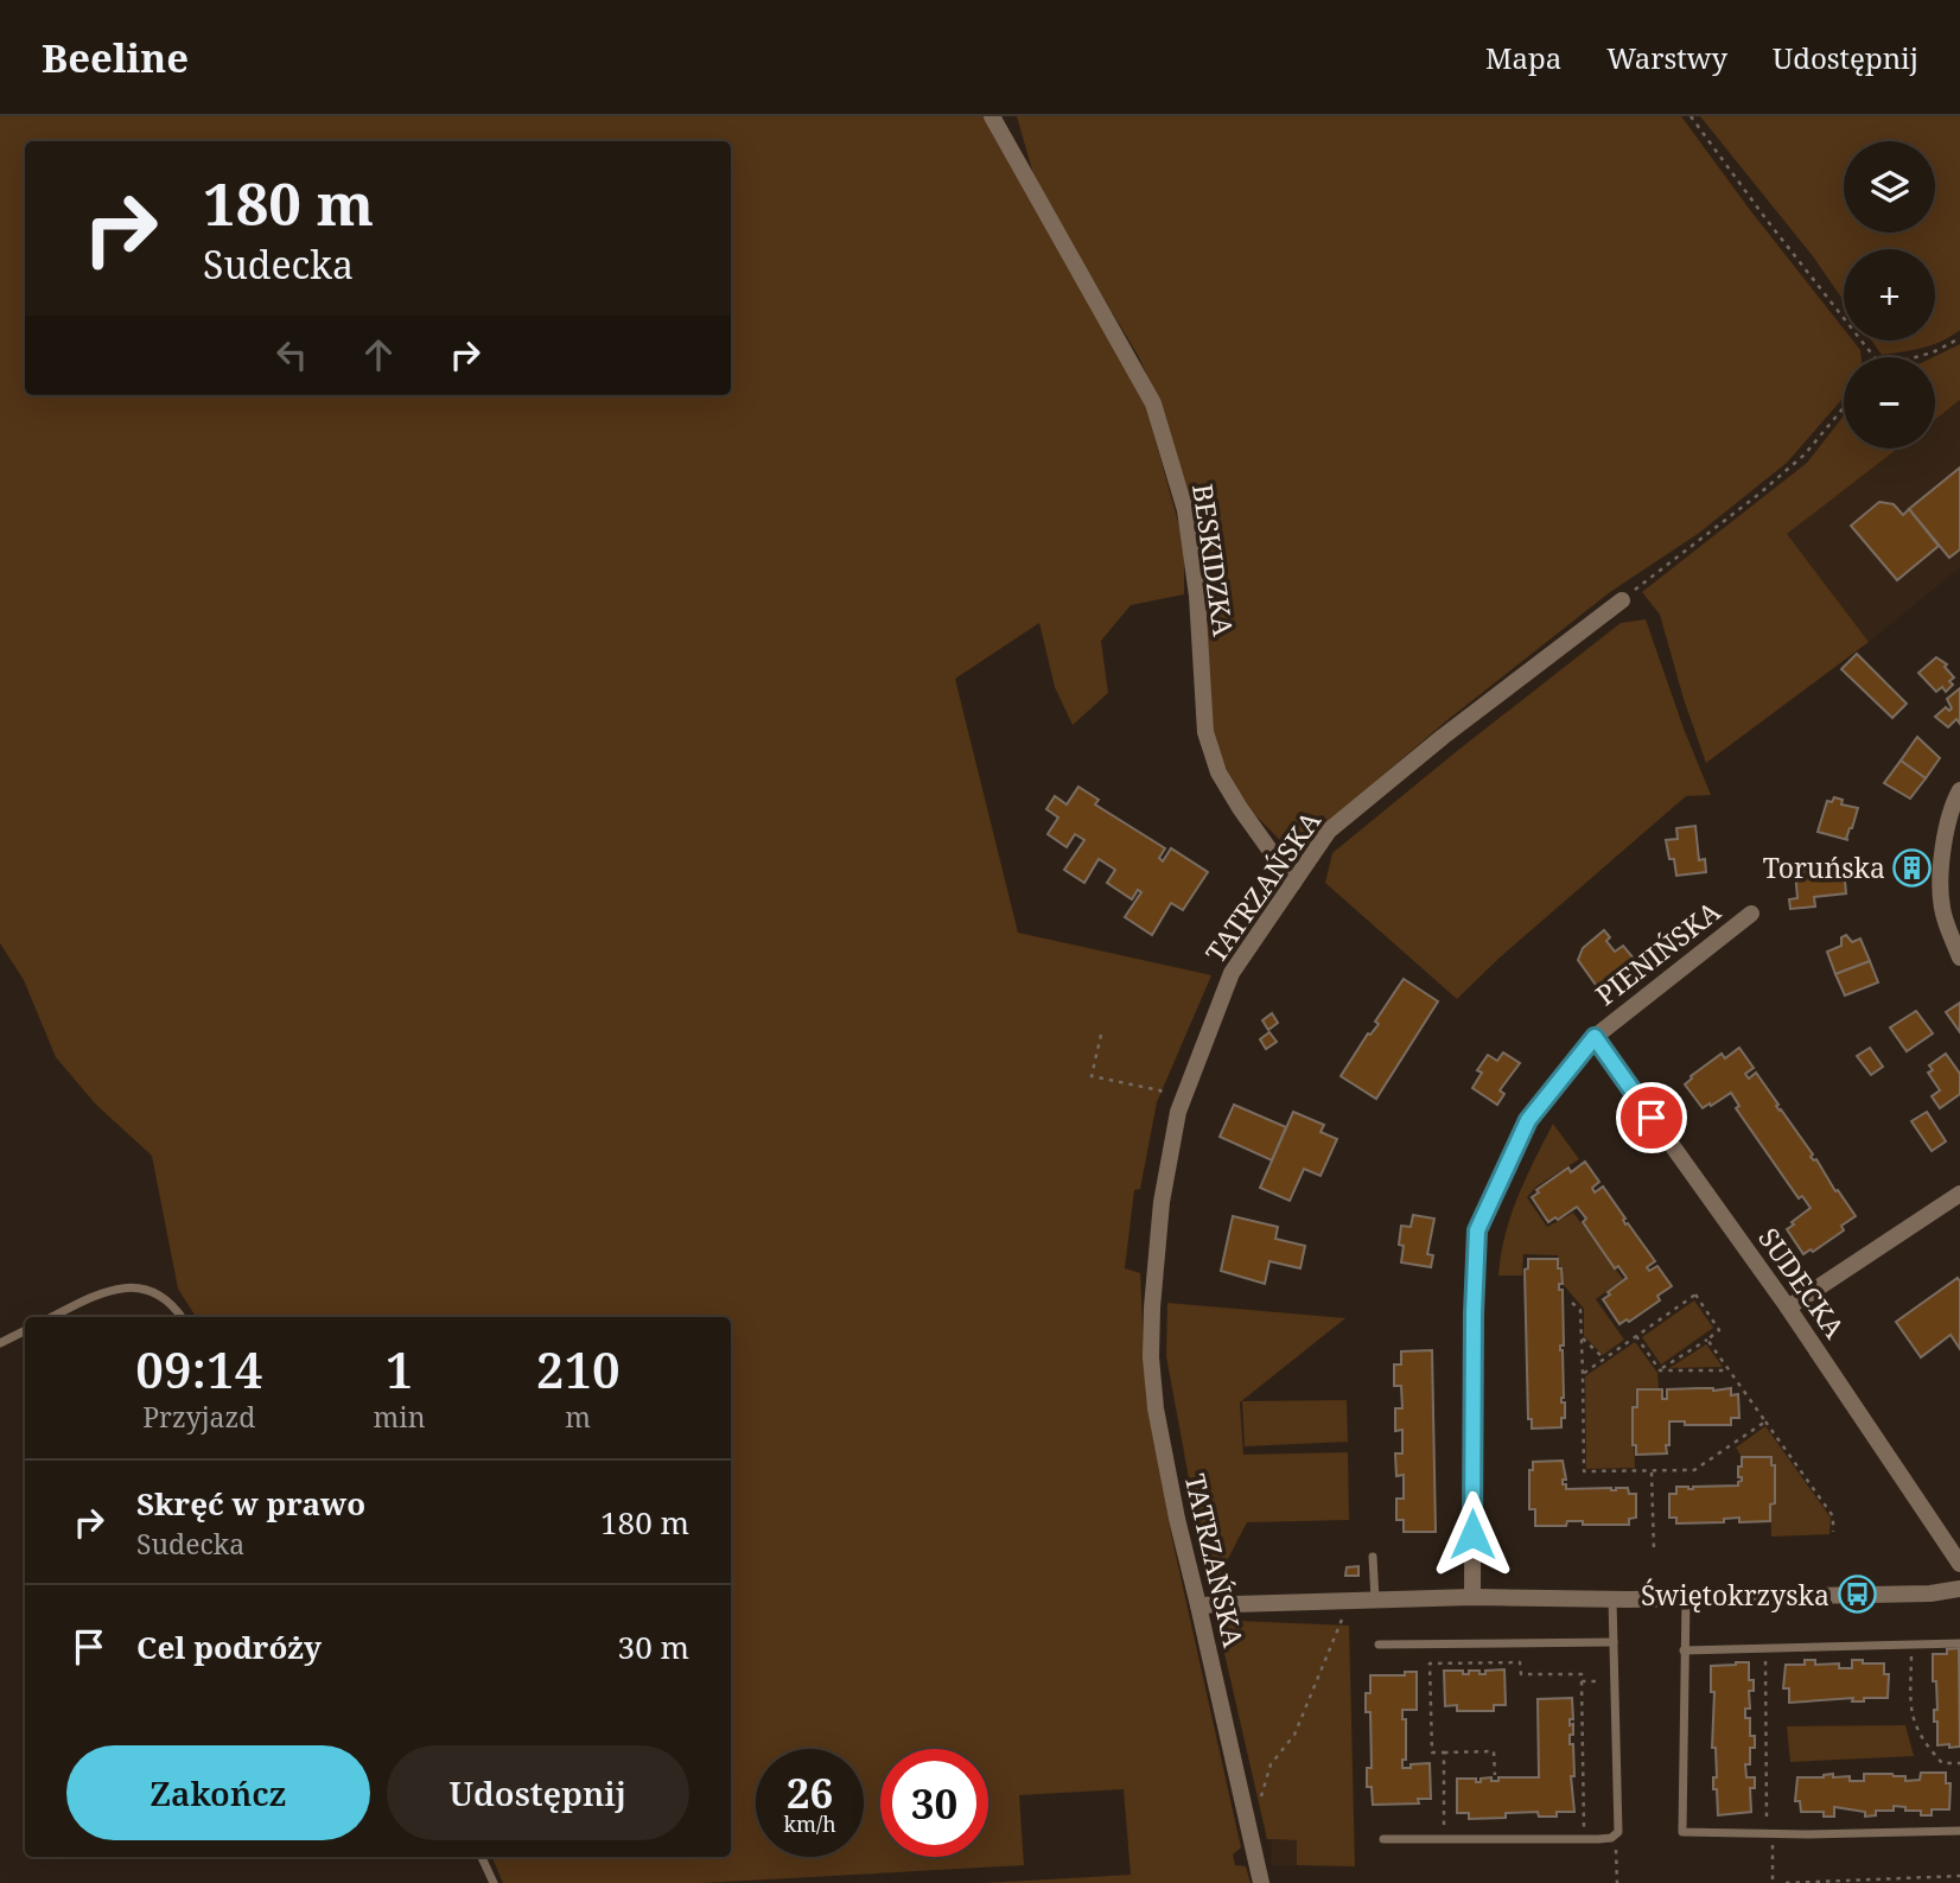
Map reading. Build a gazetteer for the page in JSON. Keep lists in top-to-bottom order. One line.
{"streets":{"street":["BESKIDZKA","TATRZAŃSKA","PIENIŃSKA","SUDECKA"]},"crossings":[["BESKIDZKA","TATRZAŃSKA"],["PIENIŃSKA","SUDECKA"]],"places":{"building":["Toruńska"],"bus stop":["Świętokrzyska"]},"page":{"header":"Beeline","nav":["Mapa","Warstwy","Udostępnij"],"map_buttons":["+","−"],"turn":["180 m","Sudecka"],"eta":["09:14","Przyjazd","1","min","210","m"],"list":[{"name":"Skręć w prawo","note":"Sudecka","value":"180 m"},{"name":"Cel podróży","value":"30 m"}],"buttons":["Zakończ","Udostępnij"],"speed":"26 km/h","limit":"30"}}
